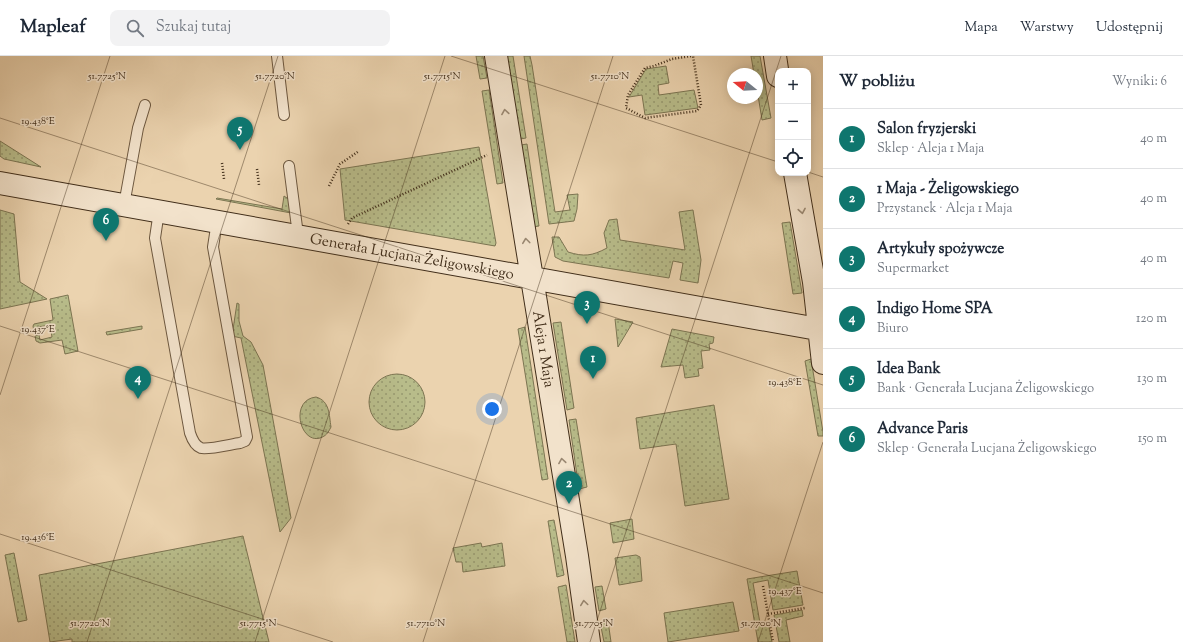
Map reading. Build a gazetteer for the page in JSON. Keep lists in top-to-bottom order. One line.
{"streets":{"street":["Generała Lucjana Żeligowskiego","Aleja 1 Maja"]},"crossings":[["Generała Lucjana Żeligowskiego","Aleja 1 Maja"]],"one_way":["Aleja 1 Maja"],"north":"left","page":{"header":"Mapleaf","search":"Szukaj tutaj","nav":["Mapa","Warstwy","Udostępnij"],"heading":["W pobliżu","Wyniki: 6"],"map_buttons":["+","−"],"list":[{"mark":"1","name":"Salon fryzjerski","note":"Sklep · Aleja 1 Maja","value":"40 m"},{"mark":"2","name":"1 Maja - Żeligowskiego","note":"Przystanek · Aleja 1 Maja","value":"40 m"},{"mark":"3","name":"Artykuły spożywcze","note":"Supermarket","value":"40 m"},{"mark":"4","name":"Indigo Home SPA","note":"Biuro","value":"120 m"},{"mark":"5","name":"Idea Bank","note":"Bank · Generała Lucjana Żeligowskiego","value":"130 m"},{"mark":"6","name":"Advance Paris","note":"Sklep · Generała Lucjana Żeligowskiego","value":"150 m"}],"pins":["5","6","3","1","4","2"]},"coordinates":["51.7725°N","51.7720°N","51.7715°N","51.7710°N","19.438°E","19.437°E","19.436°E","51.7705°N","51.7700°N"]}
